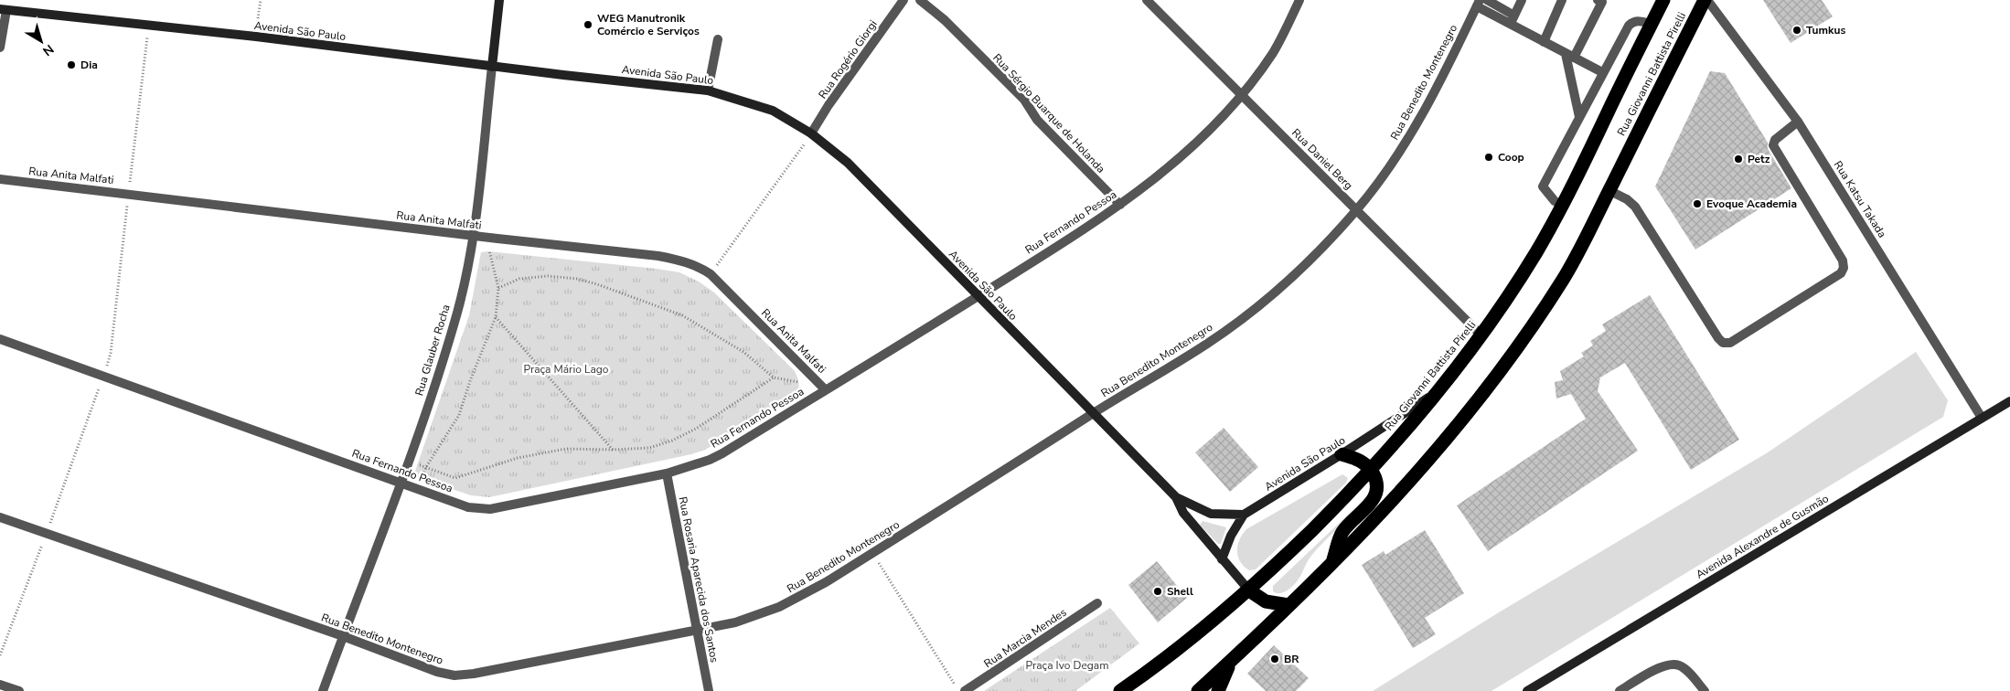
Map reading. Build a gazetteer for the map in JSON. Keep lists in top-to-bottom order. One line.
{"streets":{"highway":["Rua Giovanni Battista Pirelli"],"main road":["Avenida São Paulo","Rua Glauber Rocha","Avenida Alexandre de Gusmão"],"street":["Rua Rogério Giorgi","Rua Benedito Montenegro","Rua Sérgio Buarque de Holanda","Rua Daniel Berg","Rua Anita Malfati","Rua Katsu Takada","Rua Fernando Pessoa","Rua Rosaria Aparecida dos Santos","Rua Marcia Mendes"]},"crossings":[["Avenida São Paulo","Rua Rogério Giorgi"],["Avenida São Paulo","Rua Giovanni Battista Pirelli"],["Avenida São Paulo","Rua Benedito Montenegro"],["Avenida São Paulo","Rua Fernando Pessoa"],["Avenida São Paulo","Rua Glauber Rocha"],["Rua Giovanni Battista Pirelli","Rua Daniel Berg"],["Rua Giovanni Battista Pirelli","Rua Katsu Takada"],["Rua Benedito Montenegro","Rua Daniel Berg"],["Rua Benedito Montenegro","Rua Glauber Rocha"],["Rua Benedito Montenegro","Rua Rosaria Aparecida dos Santos"],["Rua Sérgio Buarque de Holanda","Rua Fernando Pessoa"],["Rua Daniel Berg","Rua Fernando Pessoa"],["Rua Anita Malfati","Rua Fernando Pessoa"],["Rua Anita Malfati","Rua Glauber Rocha"],["Rua Katsu Takada","Avenida Alexandre de Gusmão"],["Rua Fernando Pessoa","Rua Glauber Rocha"],["Rua Fernando Pessoa","Rua Rosaria Aparecida dos Santos"]],"parks":["Praça Mário Lago","Praça Ivo Degam"],"places":["WEG Manutronik Comércio e Serviços","Tumkus","Dia","Coop","Petz","Evoque Academia","Shell","BR"],"north":"bottom right"}
